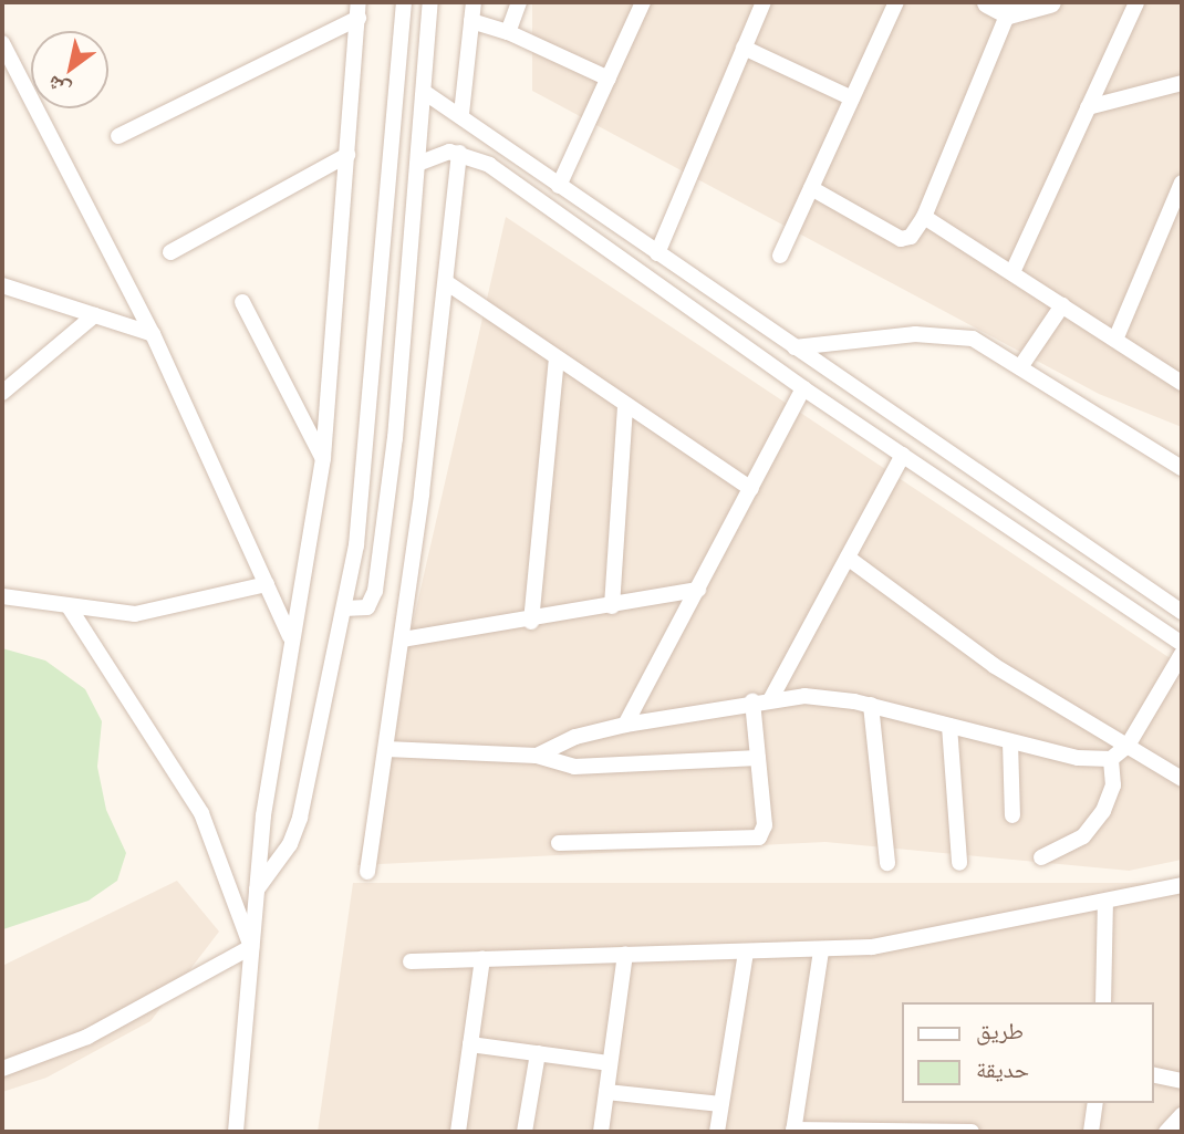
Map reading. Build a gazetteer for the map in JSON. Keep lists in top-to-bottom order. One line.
{"legend":["طريق","حديقة"],"north":"bottom left"}
